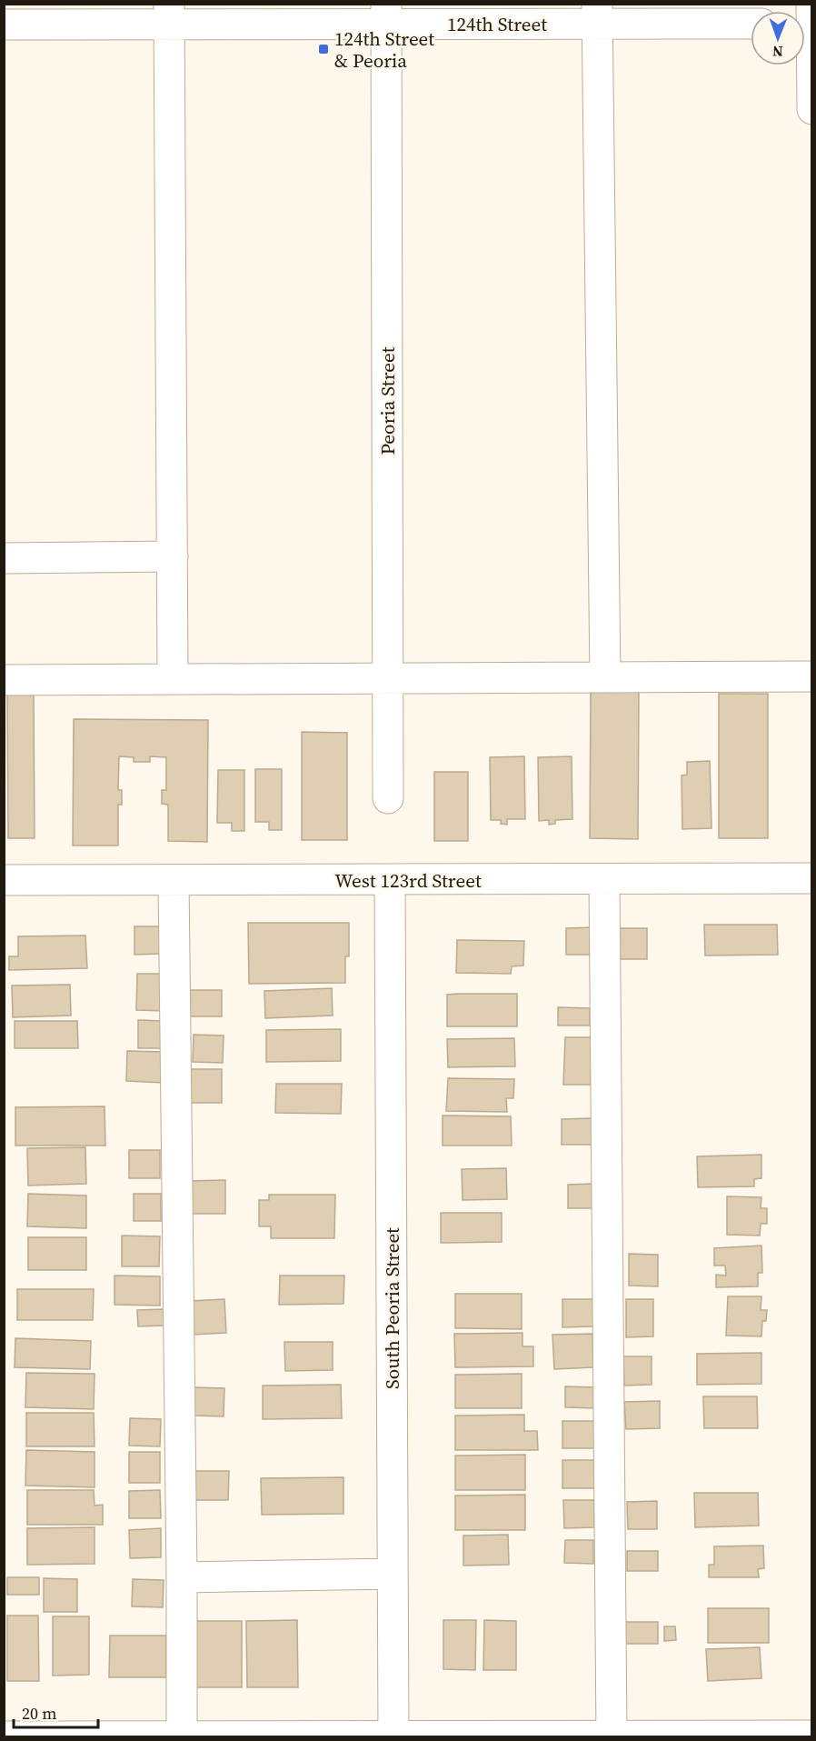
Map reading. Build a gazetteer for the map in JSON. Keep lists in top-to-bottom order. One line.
{"streets":{"street":["124th Street","Peoria Street","West 123rd Street","South Peoria Street"]},"crossings":[["124th Street","Peoria Street"],["West 123rd Street","South Peoria Street"]],"places":{"transit":["124th Street & Peoria"]},"scale_bar":"20 m","north":"bottom"}
